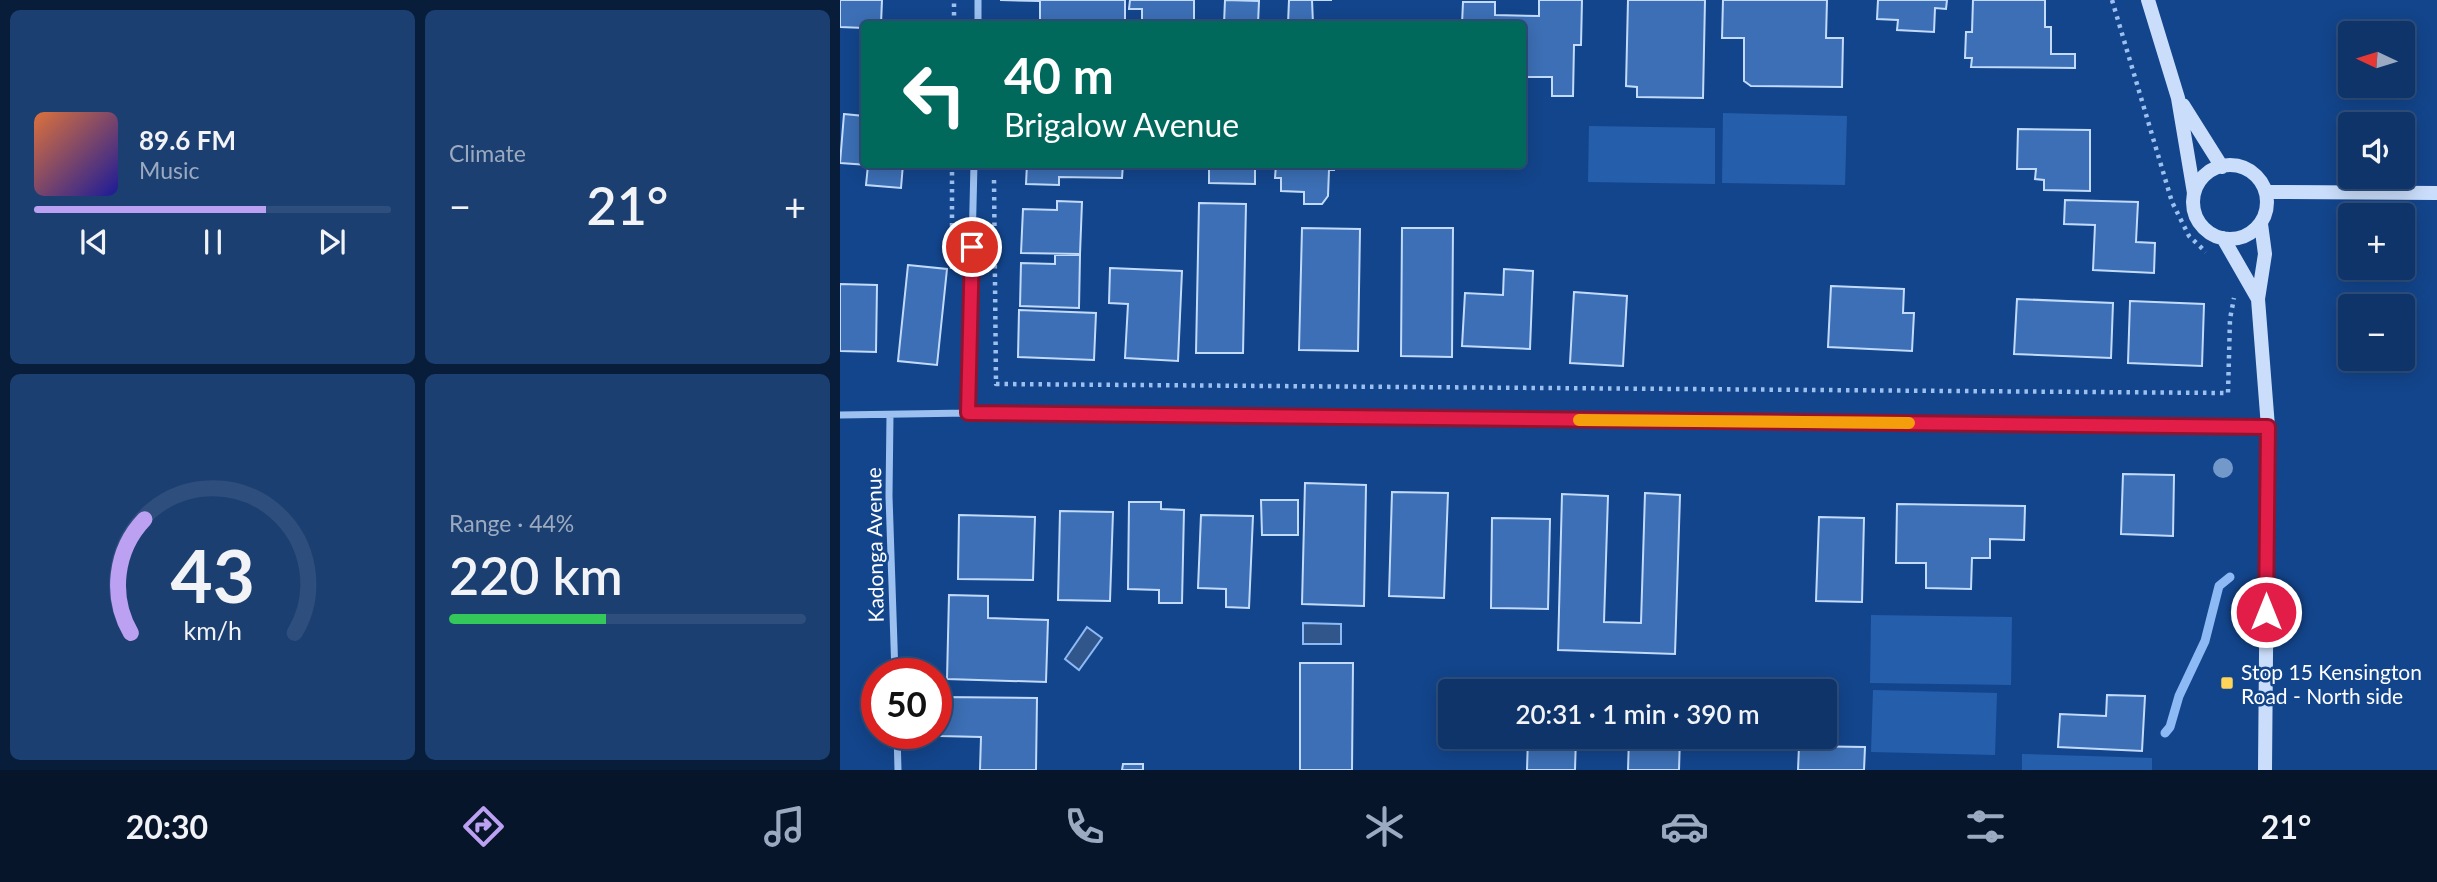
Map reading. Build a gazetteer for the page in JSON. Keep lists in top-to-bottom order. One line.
{"streets":{"street":["Kadonga Avenue"]},"places":{"transit":["Stop 15 Kensington Road - North side"]},"north":"left","page":{"tile":["Climate",["Range · 44%","220 km"]],"map_buttons":["+","−"],"turn":["40 m","Brigalow Avenue"],"song":["89.6 FM","Music"],"heat":["−","21°","+"],"limit":"50","trip":"20:31 · 1 min · 390 m","tabs":["20:30","21°"],"gauge":["43","km/h"]}}
